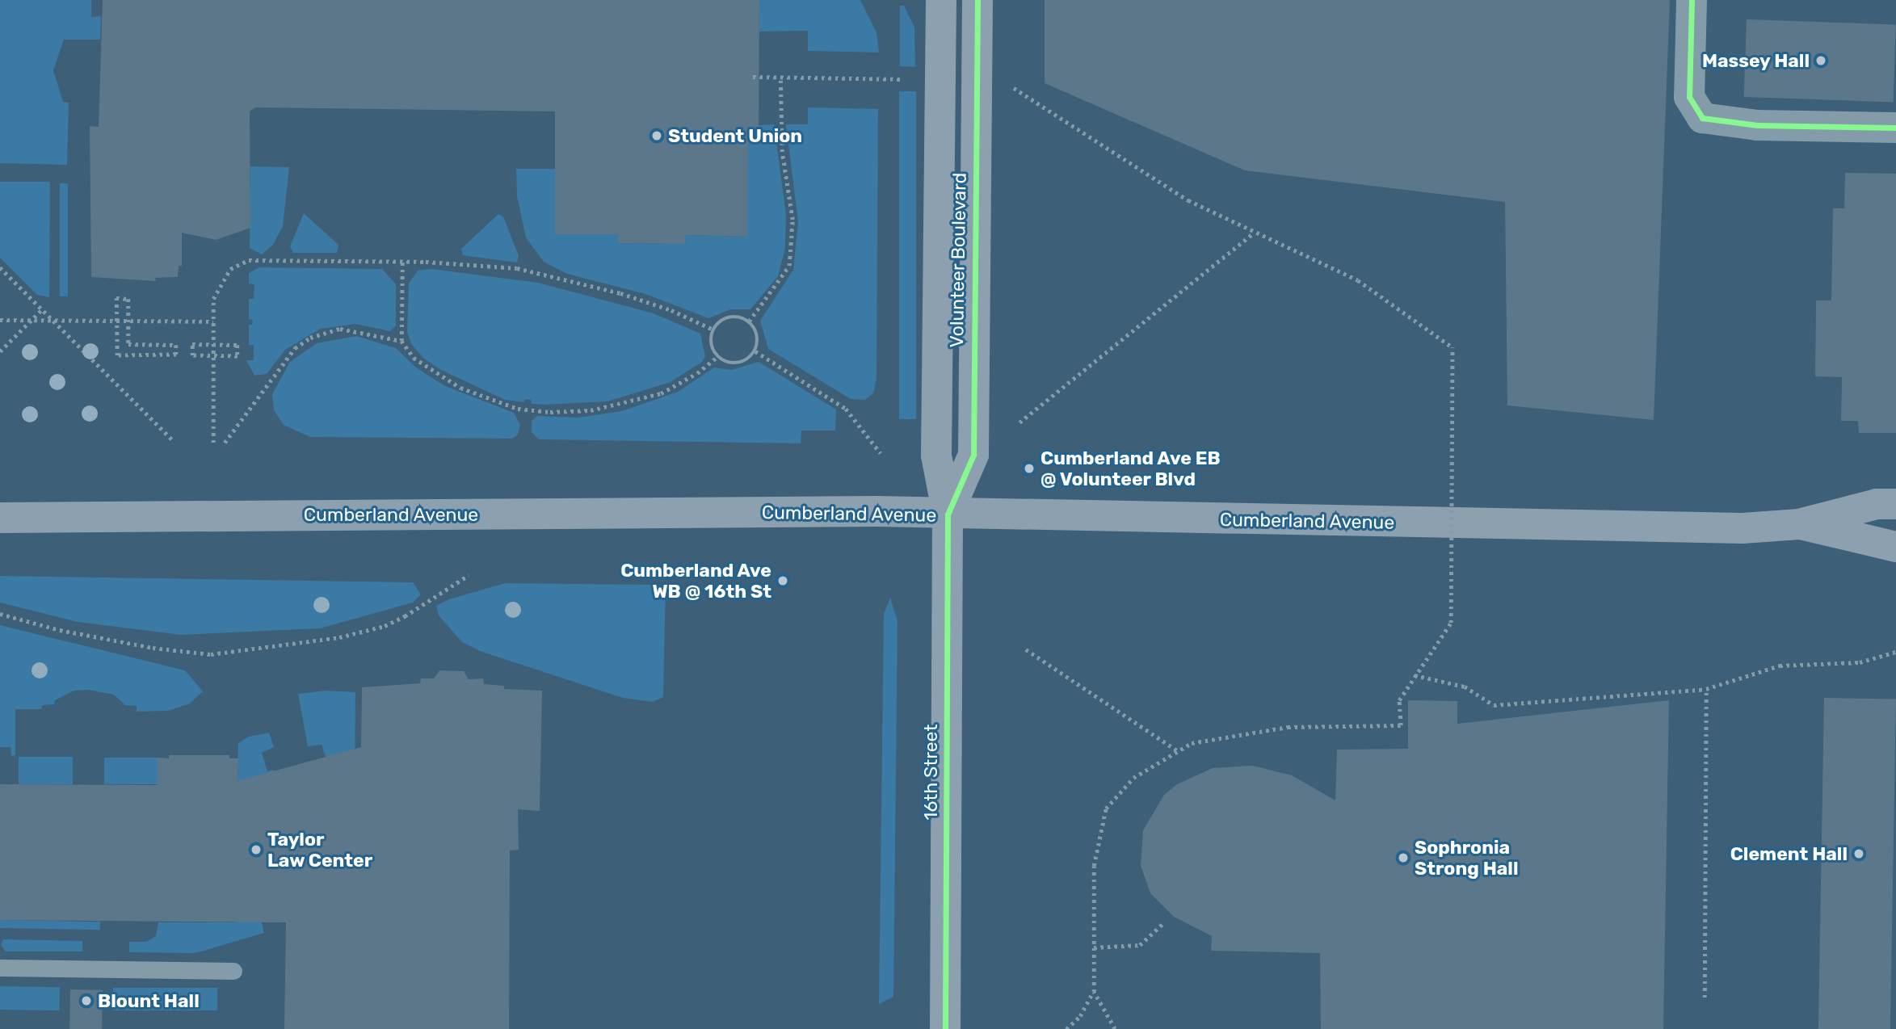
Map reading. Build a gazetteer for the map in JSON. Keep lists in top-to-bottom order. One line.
{"streets":{"main road":["Volunteer Boulevard","Cumberland Avenue","16th Street"]},"crossings":[["Volunteer Boulevard","Cumberland Avenue"],["Volunteer Boulevard","16th Street"],["Cumberland Avenue","16th Street"]],"places":["Massey Hall","Student Union","Cumberland Ave EB @ Volunteer Blvd","Cumberland Ave WB @ 16th St","Taylor Law Center","Clement Hall","Sophronia Strong Hall","Blount Hall"]}
